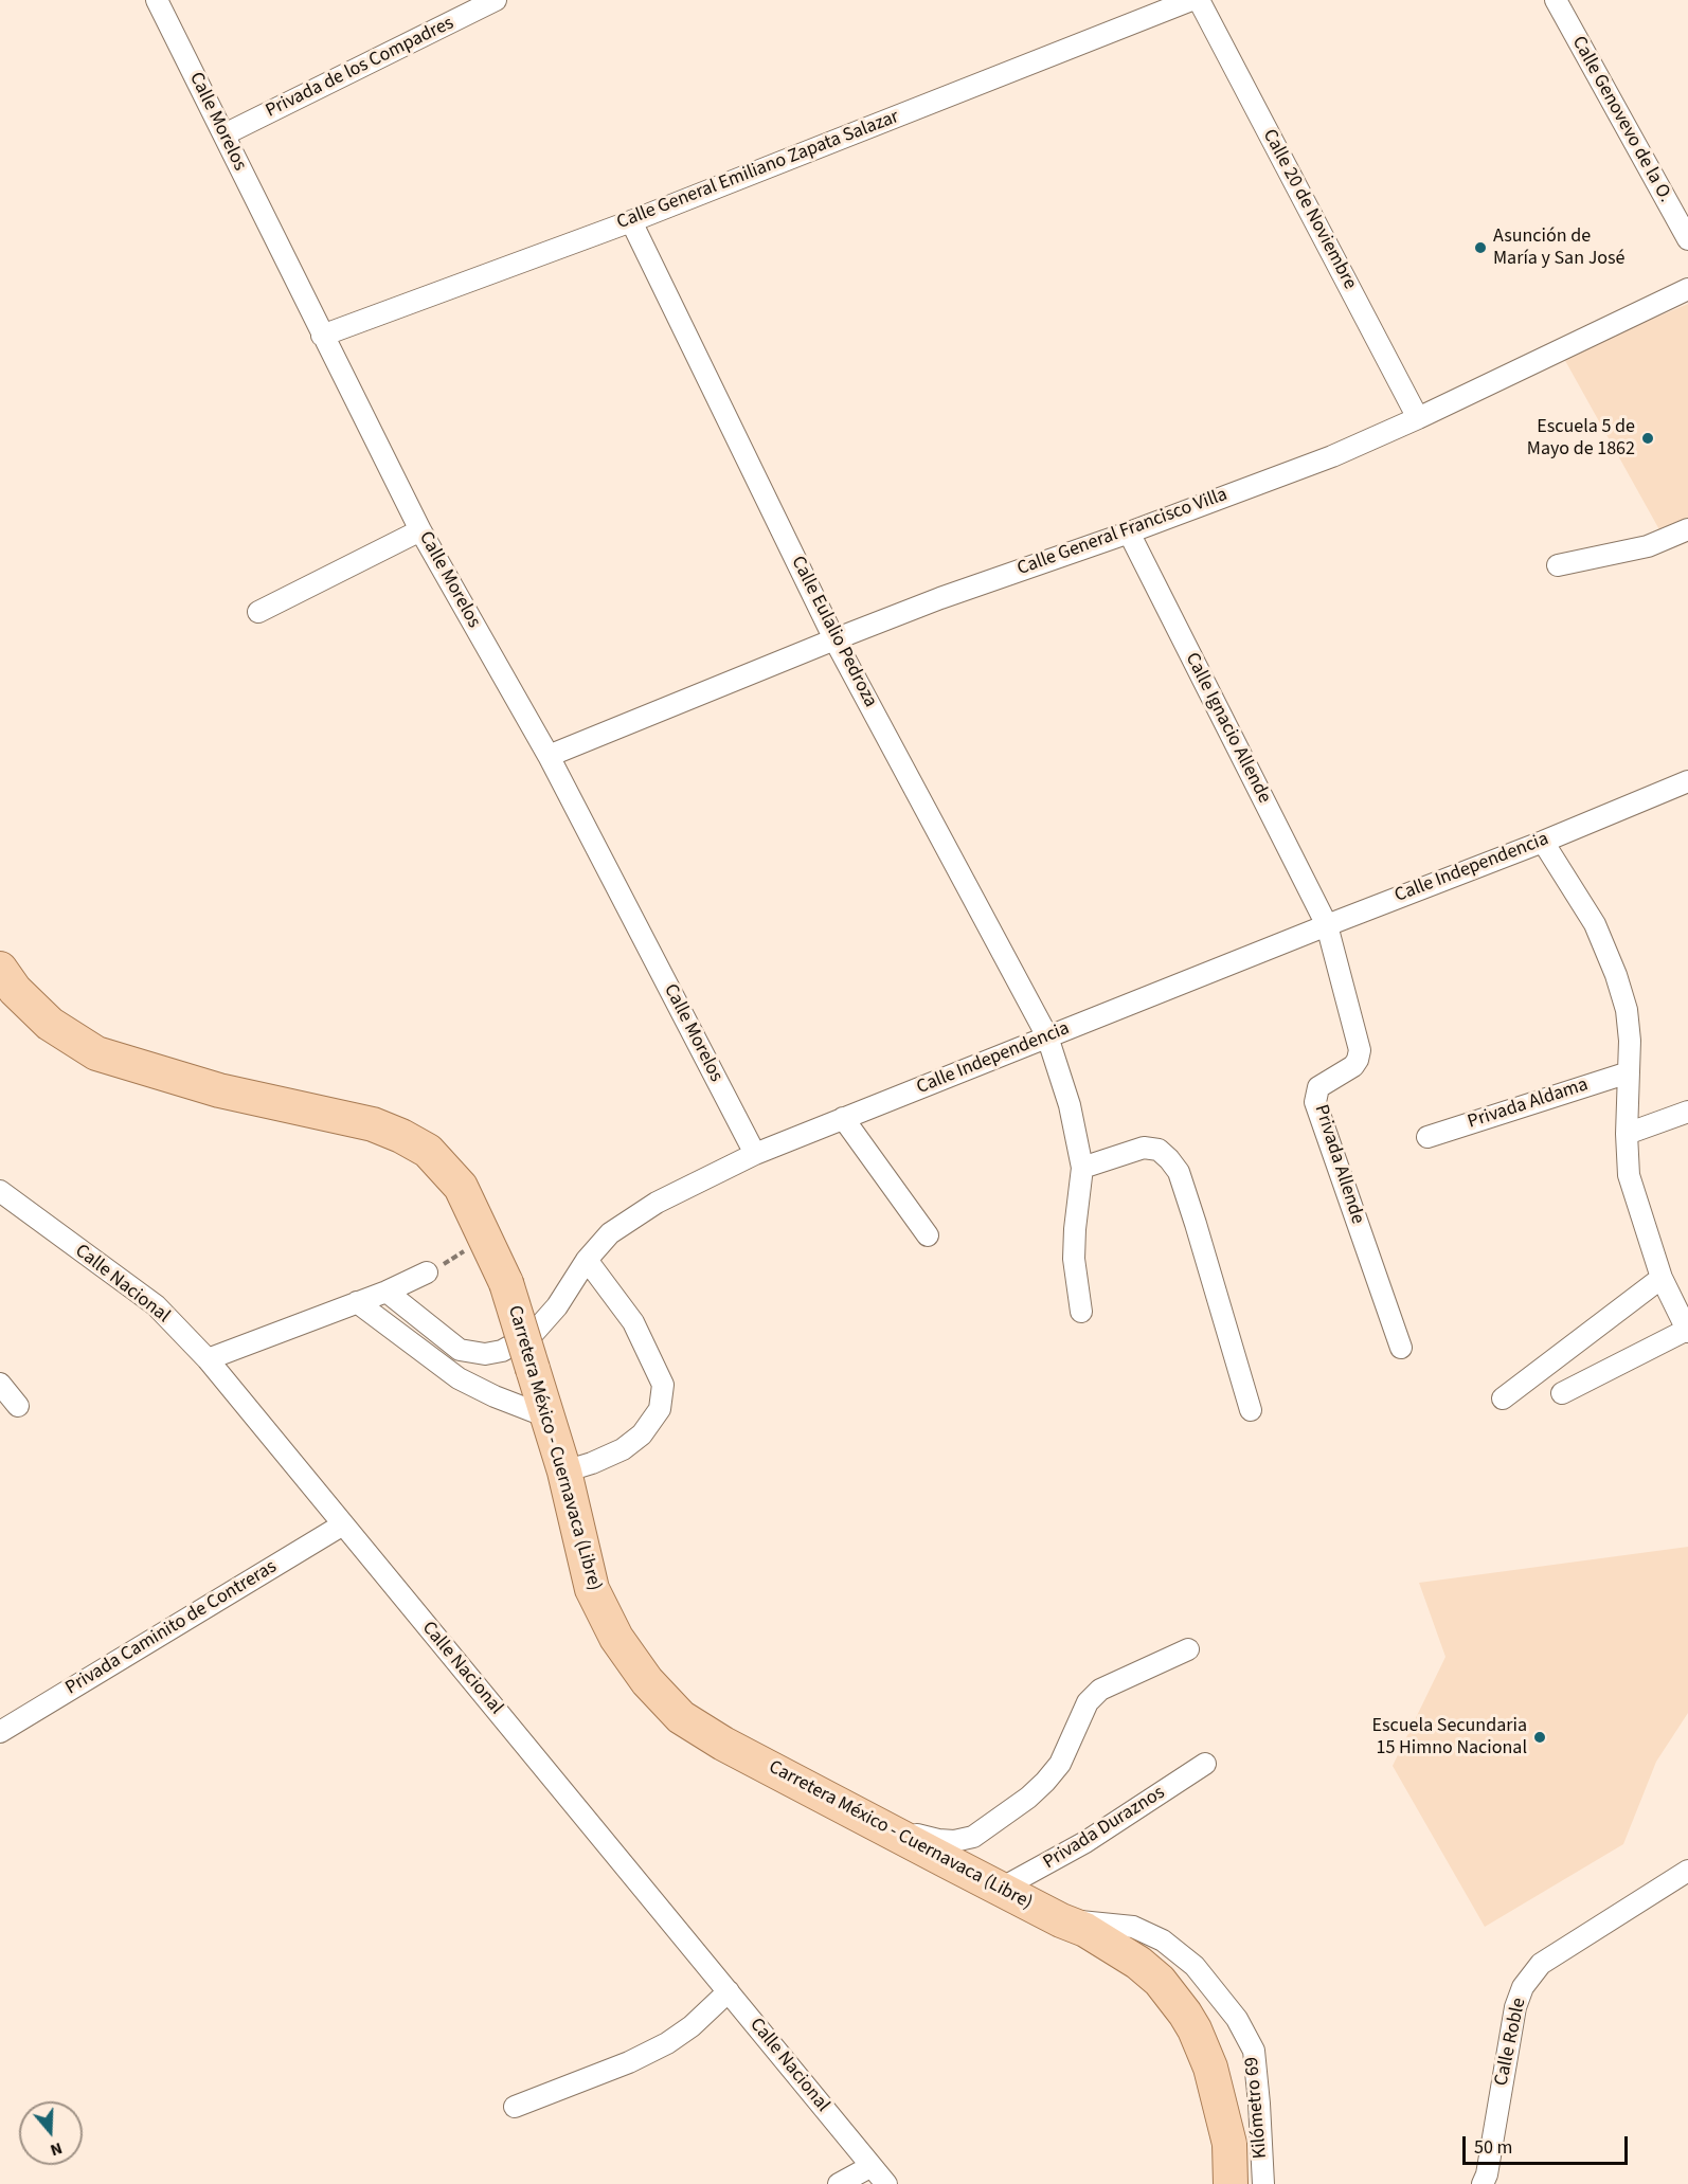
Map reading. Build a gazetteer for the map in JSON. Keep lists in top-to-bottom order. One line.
{"streets":{"main road":["Carretera México - Cuernavaca (Libre)"],"street":["Privada de los Compadres","Calle Genovevo de la O.","Calle Morelos","Calle General Emiliano Zapata Salazar","Calle 20 de Noviembre","Calle General Francisco Villa","Calle Eulalio Pedroza","Calle Ignacio Allende","Calle Independencia","Privada Aldama","Privada Allende","Calle Nacional","Privada Caminito de Contreras","Privada Duraznos","Calle Roble","Kilómetro 69"]},"crossings":[["Privada de los Compadres","Calle Morelos"],["Calle Morelos","Calle General Emiliano Zapata Salazar"],["Calle Morelos","Calle General Francisco Villa"],["Calle Morelos","Calle Independencia"],["Calle General Emiliano Zapata Salazar","Calle Eulalio Pedroza"],["Calle 20 de Noviembre","Calle General Francisco Villa"],["Calle General Francisco Villa","Calle Eulalio Pedroza"],["Calle General Francisco Villa","Calle Ignacio Allende"],["Calle Eulalio Pedroza","Calle Independencia"],["Calle Ignacio Allende","Calle Independencia"],["Calle Ignacio Allende","Privada Allende"],["Calle Independencia","Privada Allende"],["Calle Nacional","Privada Caminito de Contreras"],["Carretera México - Cuernavaca (Libre)","Privada Duraznos"],["Carretera México - Cuernavaca (Libre)","Kilómetro 69"]],"places":["Asunción de María y San José","Escuela 5 de Mayo de 1862","Escuela Secundaria 15 Himno Nacional"],"scale_bar":"50 m","north":"bottom"}
